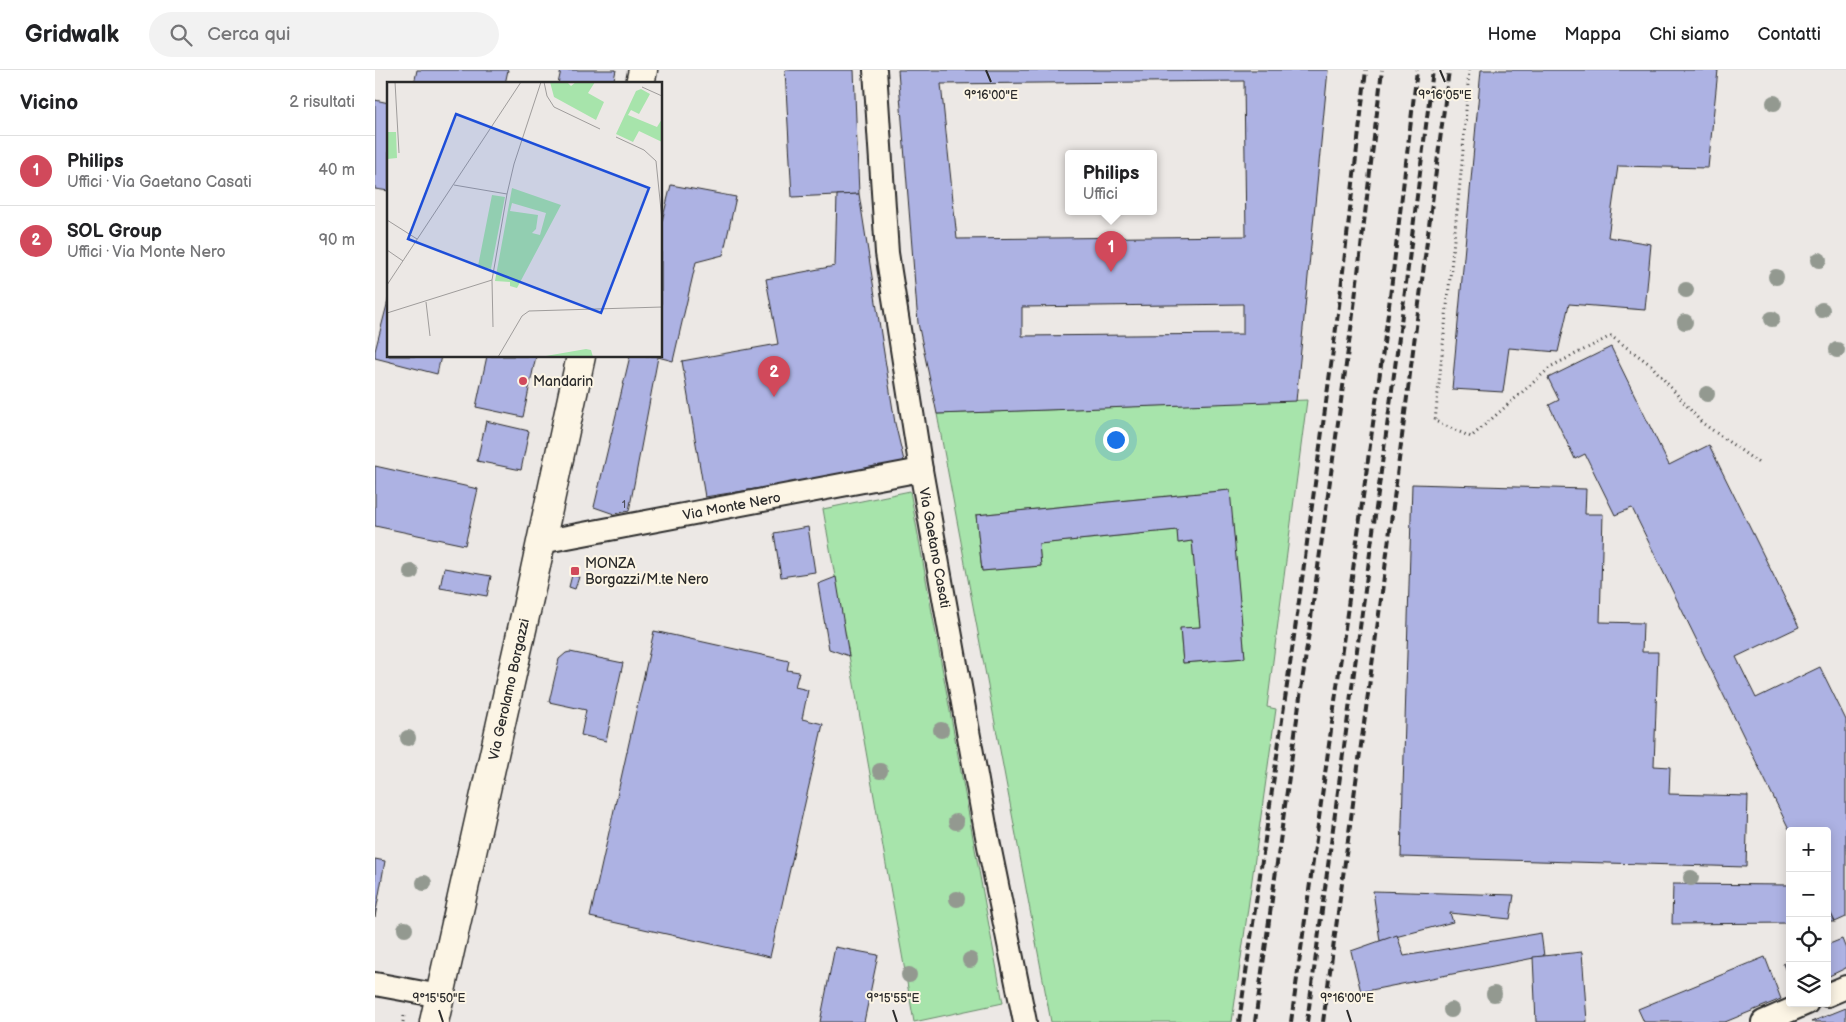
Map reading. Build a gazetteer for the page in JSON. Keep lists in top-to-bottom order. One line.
{"streets":{"main road":["Via Gerolamo Borgazzi"],"street":["Via Monte Nero","Via Gaetano Casati"]},"crossings":[["Via Monte Nero","Via Gaetano Casati"],["Via Monte Nero","Via Gerolamo Borgazzi"]],"places":{"other":["Mandarin"],"transit":["MONZA Borgazzi/M.te Nero"]},"house_numbers":["1"],"page":{"header":"Gridwalk","search":"Cerca qui","nav":["Home","Mappa","Chi siamo","Contatti"],"heading":["Vicino","2 risultati"],"list":[{"mark":"1","name":"Philips","note":"Uffici · Via Gaetano Casati","value":"40 m"},{"mark":"2","name":"SOL Group","note":"Uffici · Via Monte Nero","value":"90 m"}],"popup":["Philips","Uffici"],"pins":["1","2"],"map_buttons":["+","−"]},"coordinates":["9°16'00\"E","9°16'05\"E","9°15'50\"E","9°15'55\"E"]}
